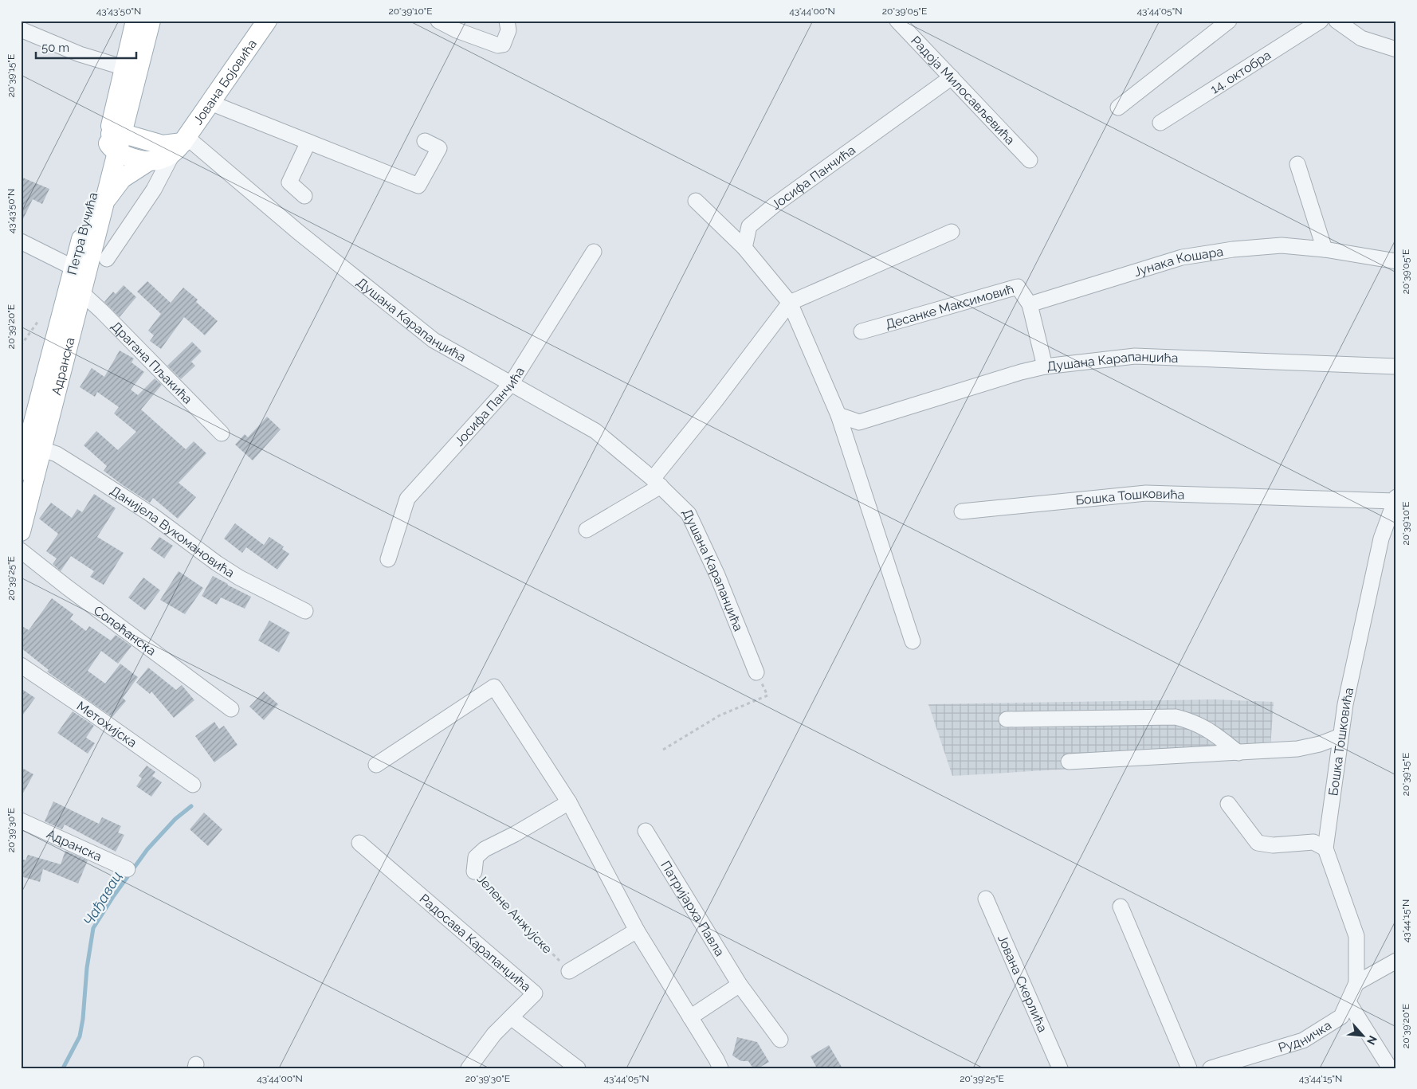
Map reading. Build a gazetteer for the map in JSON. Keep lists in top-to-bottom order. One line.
{"streets":{"main road":["Јована Бојовића","Петра Вучића","Адранска"],"street":["14. октобра","Радоја Милосављевића","Јосифа Панчића","Јунака Кошара","Десанке Максимовић","Душана Карапанџића","Драгана Пљакића","Бошка Тошковића","Данијела Вукомановића","Сопоћанска","Метохијска","Патријарха Павла","Јелене Анжујске","Радосава Карапанџића","Јована Скерлића","Рудничка"]},"crossings":[["Јована Бојовића","Душана Карапанџића"],["Радоја Милосављевића","Јосифа Панчића"],["Јосифа Панчића","Душана Карапанџића"],["Петра Вучића","Адранска"],["Петра Вучића","Данијела Вукомановића"],["Јунака Кошара","Десанке Максимовић"],["Драгана Пљакића","Адранска"],["Адранска","Данијела Вукомановића"],["Бошка Тошковића","Рудничка"]],"water":["Чађавац"],"scale_bar":"50 m","north":"bottom right","coordinates":["43°43'50\"N","20°39'10\"E","43°44'00\"N","20°39'05\"E","43°44'05\"N","20°39'15\"E","20°39'20\"E","20°39'25\"E","20°39'30\"E","43°44'15\"N"]}
